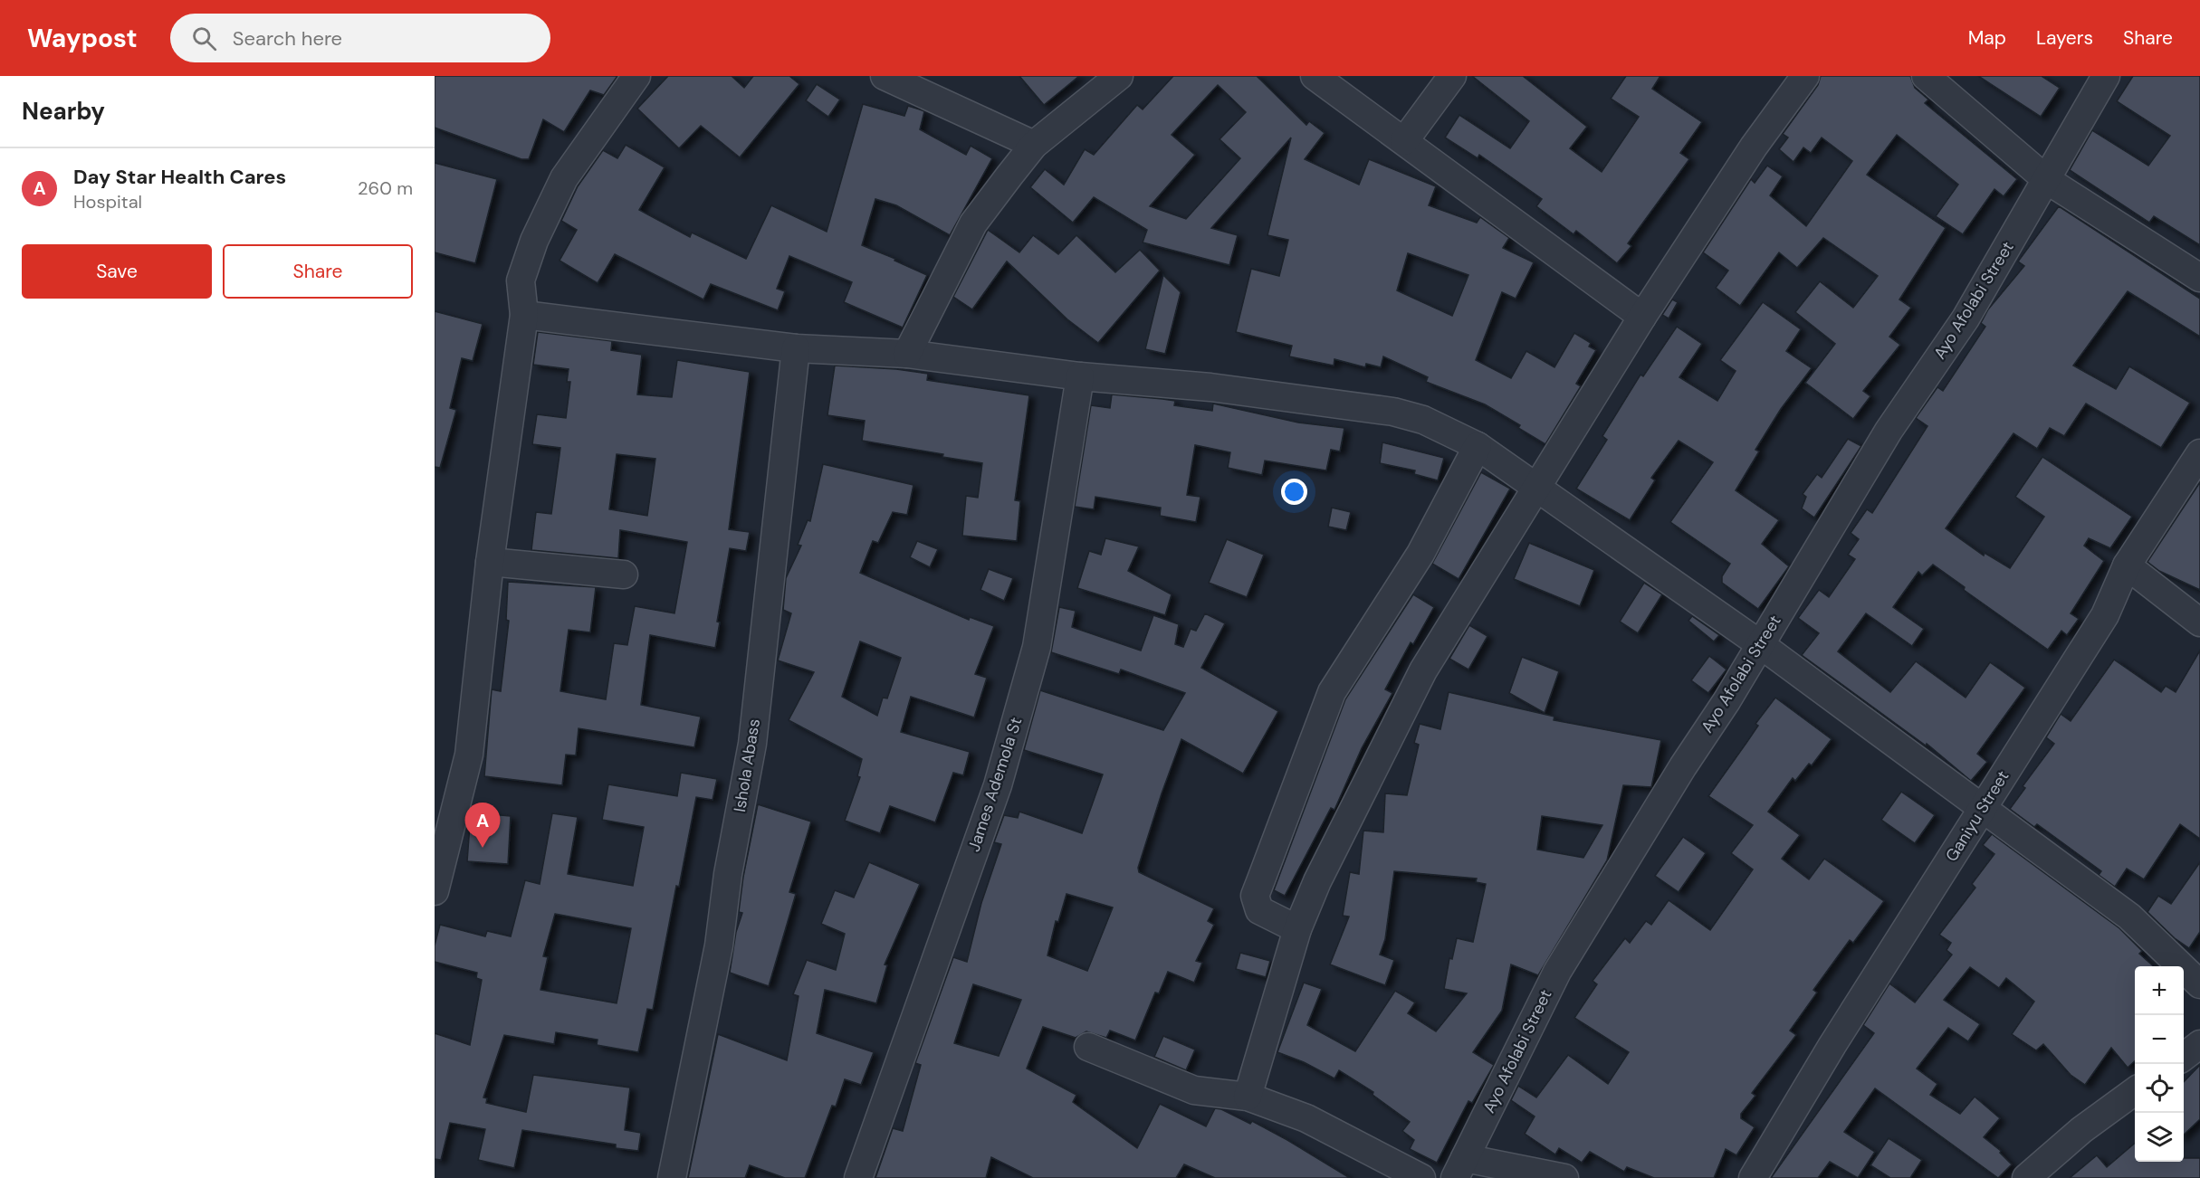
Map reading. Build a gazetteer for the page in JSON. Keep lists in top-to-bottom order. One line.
{"streets":{"street":["Ayo Afolabi Street","Ishola Abass","James Ademola St","Ganiyu Street"]},"page":{"header":"Waypost","search":"Search here","nav":["Map","Layers","Share"],"heading":"Nearby","list":[{"mark":"A","name":"Day Star Health Cares","note":"Hospital","value":"260 m"}],"buttons":["Save","Share"],"pins":"A","map_buttons":["+","−"]}}
